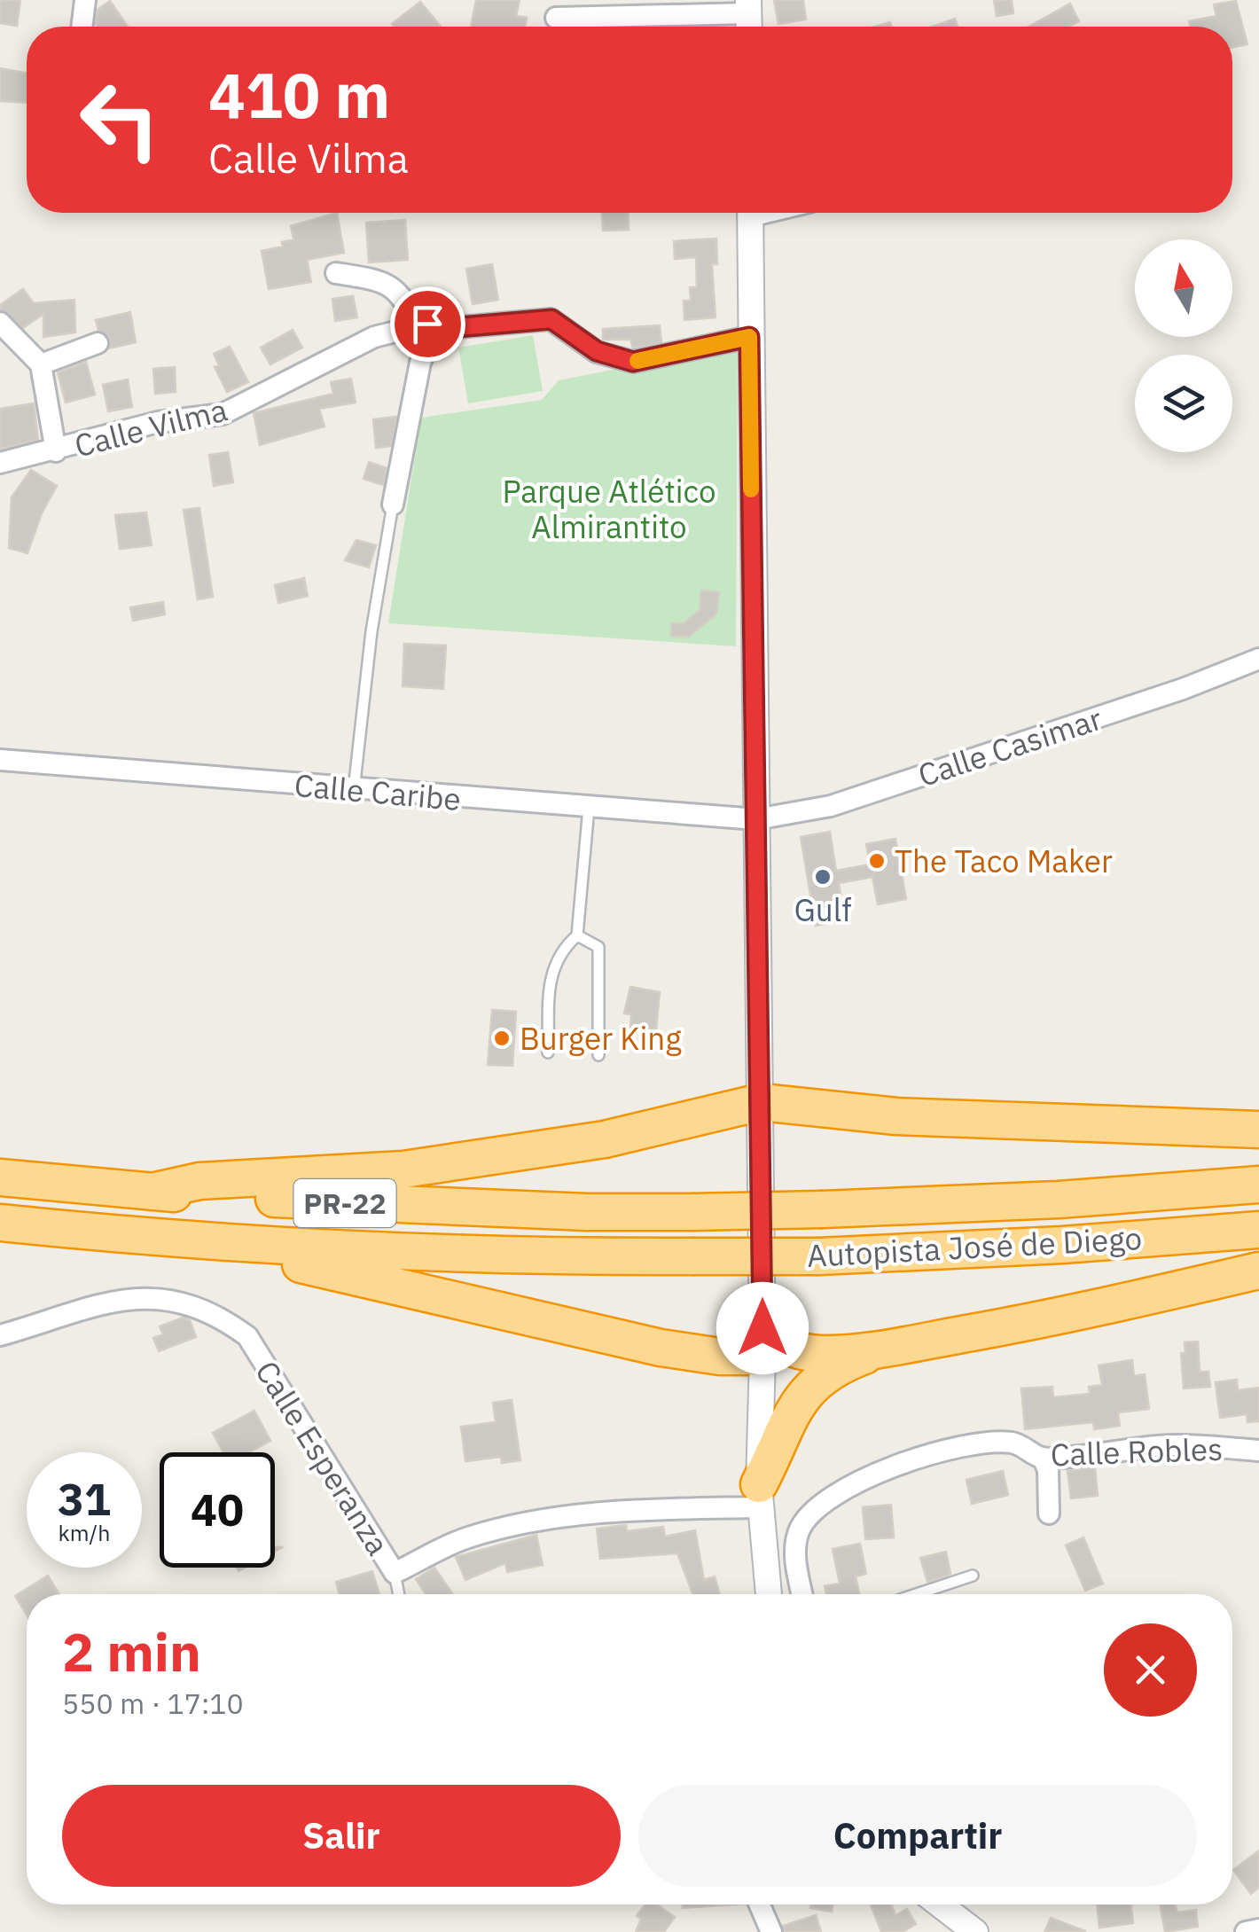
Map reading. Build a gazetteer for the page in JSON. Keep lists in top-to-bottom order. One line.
{"streets":{"highway":["PR-22","Autopista José de Diego"],"street":["Calle Vilma","Calle Casimar","Calle Caribe","Calle Robles","Calle Esperanza"]},"crossings":[["Calle Casimar","Calle Caribe"]],"parks":["Parque Atlético Almirantito"],"places":["The Taco Maker","Gulf","Burger King"],"north":"top","page":{"turn":["410 m","Calle Vilma"],"speed":"31 km/h","limit":"40","heading":["2 min","550 m · 17:10"],"buttons":["Salir","Compartir"]}}
